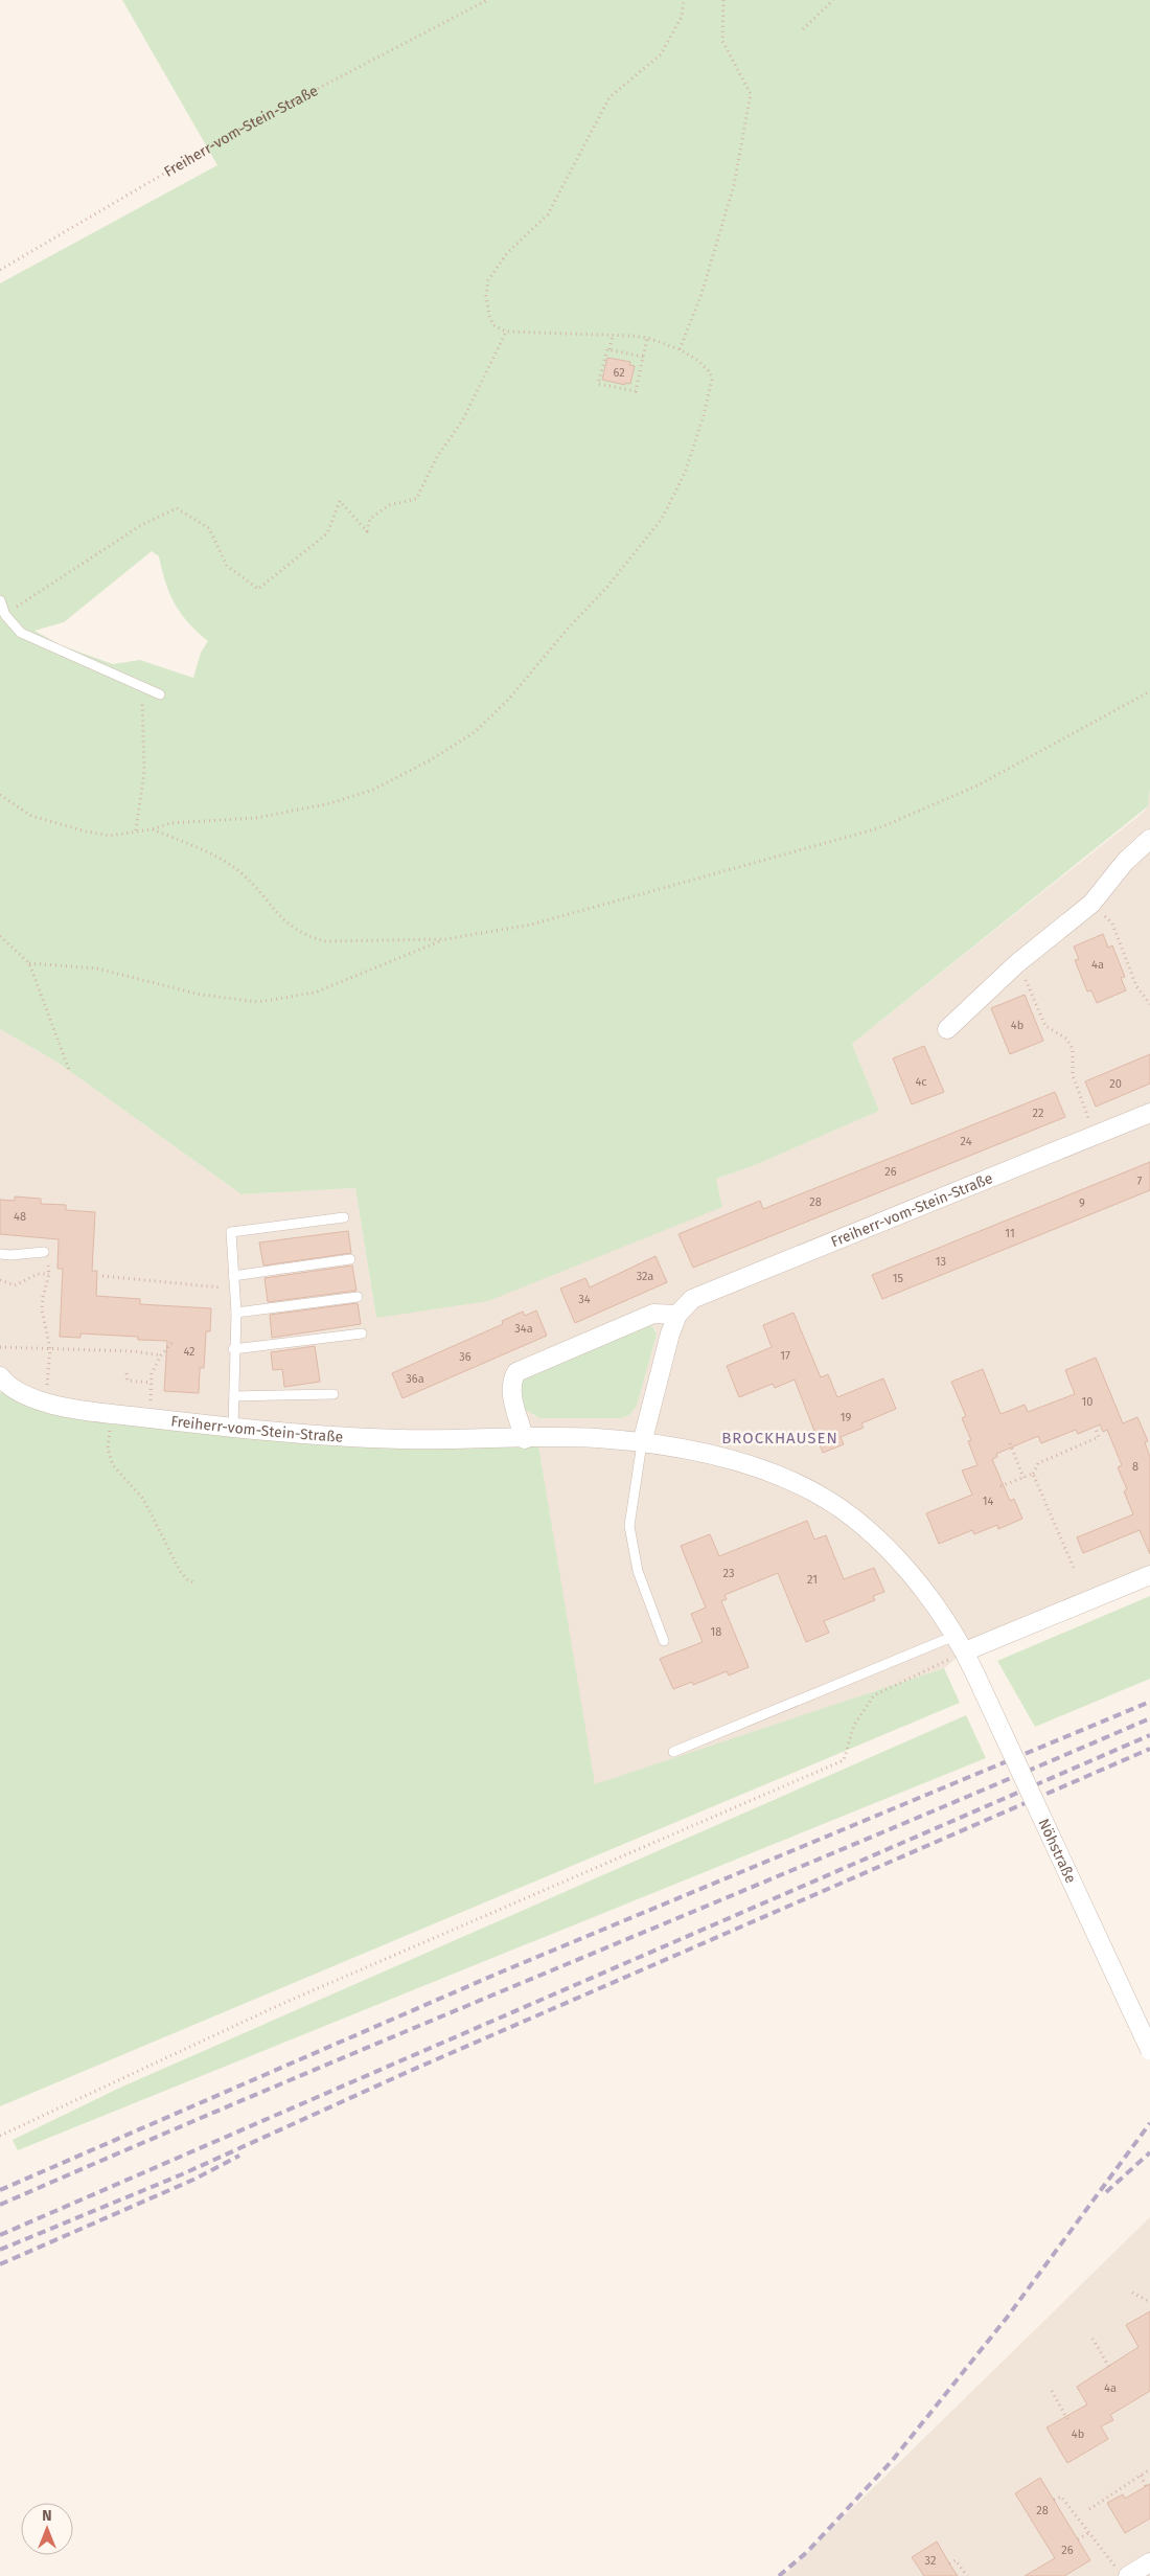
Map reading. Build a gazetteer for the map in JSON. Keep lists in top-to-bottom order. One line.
{"streets":{"street":["Freiherr-vom-Stein-Straße","Nöhstraße"]},"crossings":[["Freiherr-vom-Stein-Straße","Nöhstraße"]],"districts":["BROCKHAUSEN"],"house_numbers":["62","4a","4b","4c","20","22","24","26","7","28","9","48","11","13","32a","15","34","34a","42","17","36","36a","10","19","8","14","23","21","18","4a","4b","28","26","32"],"north":"top"}
